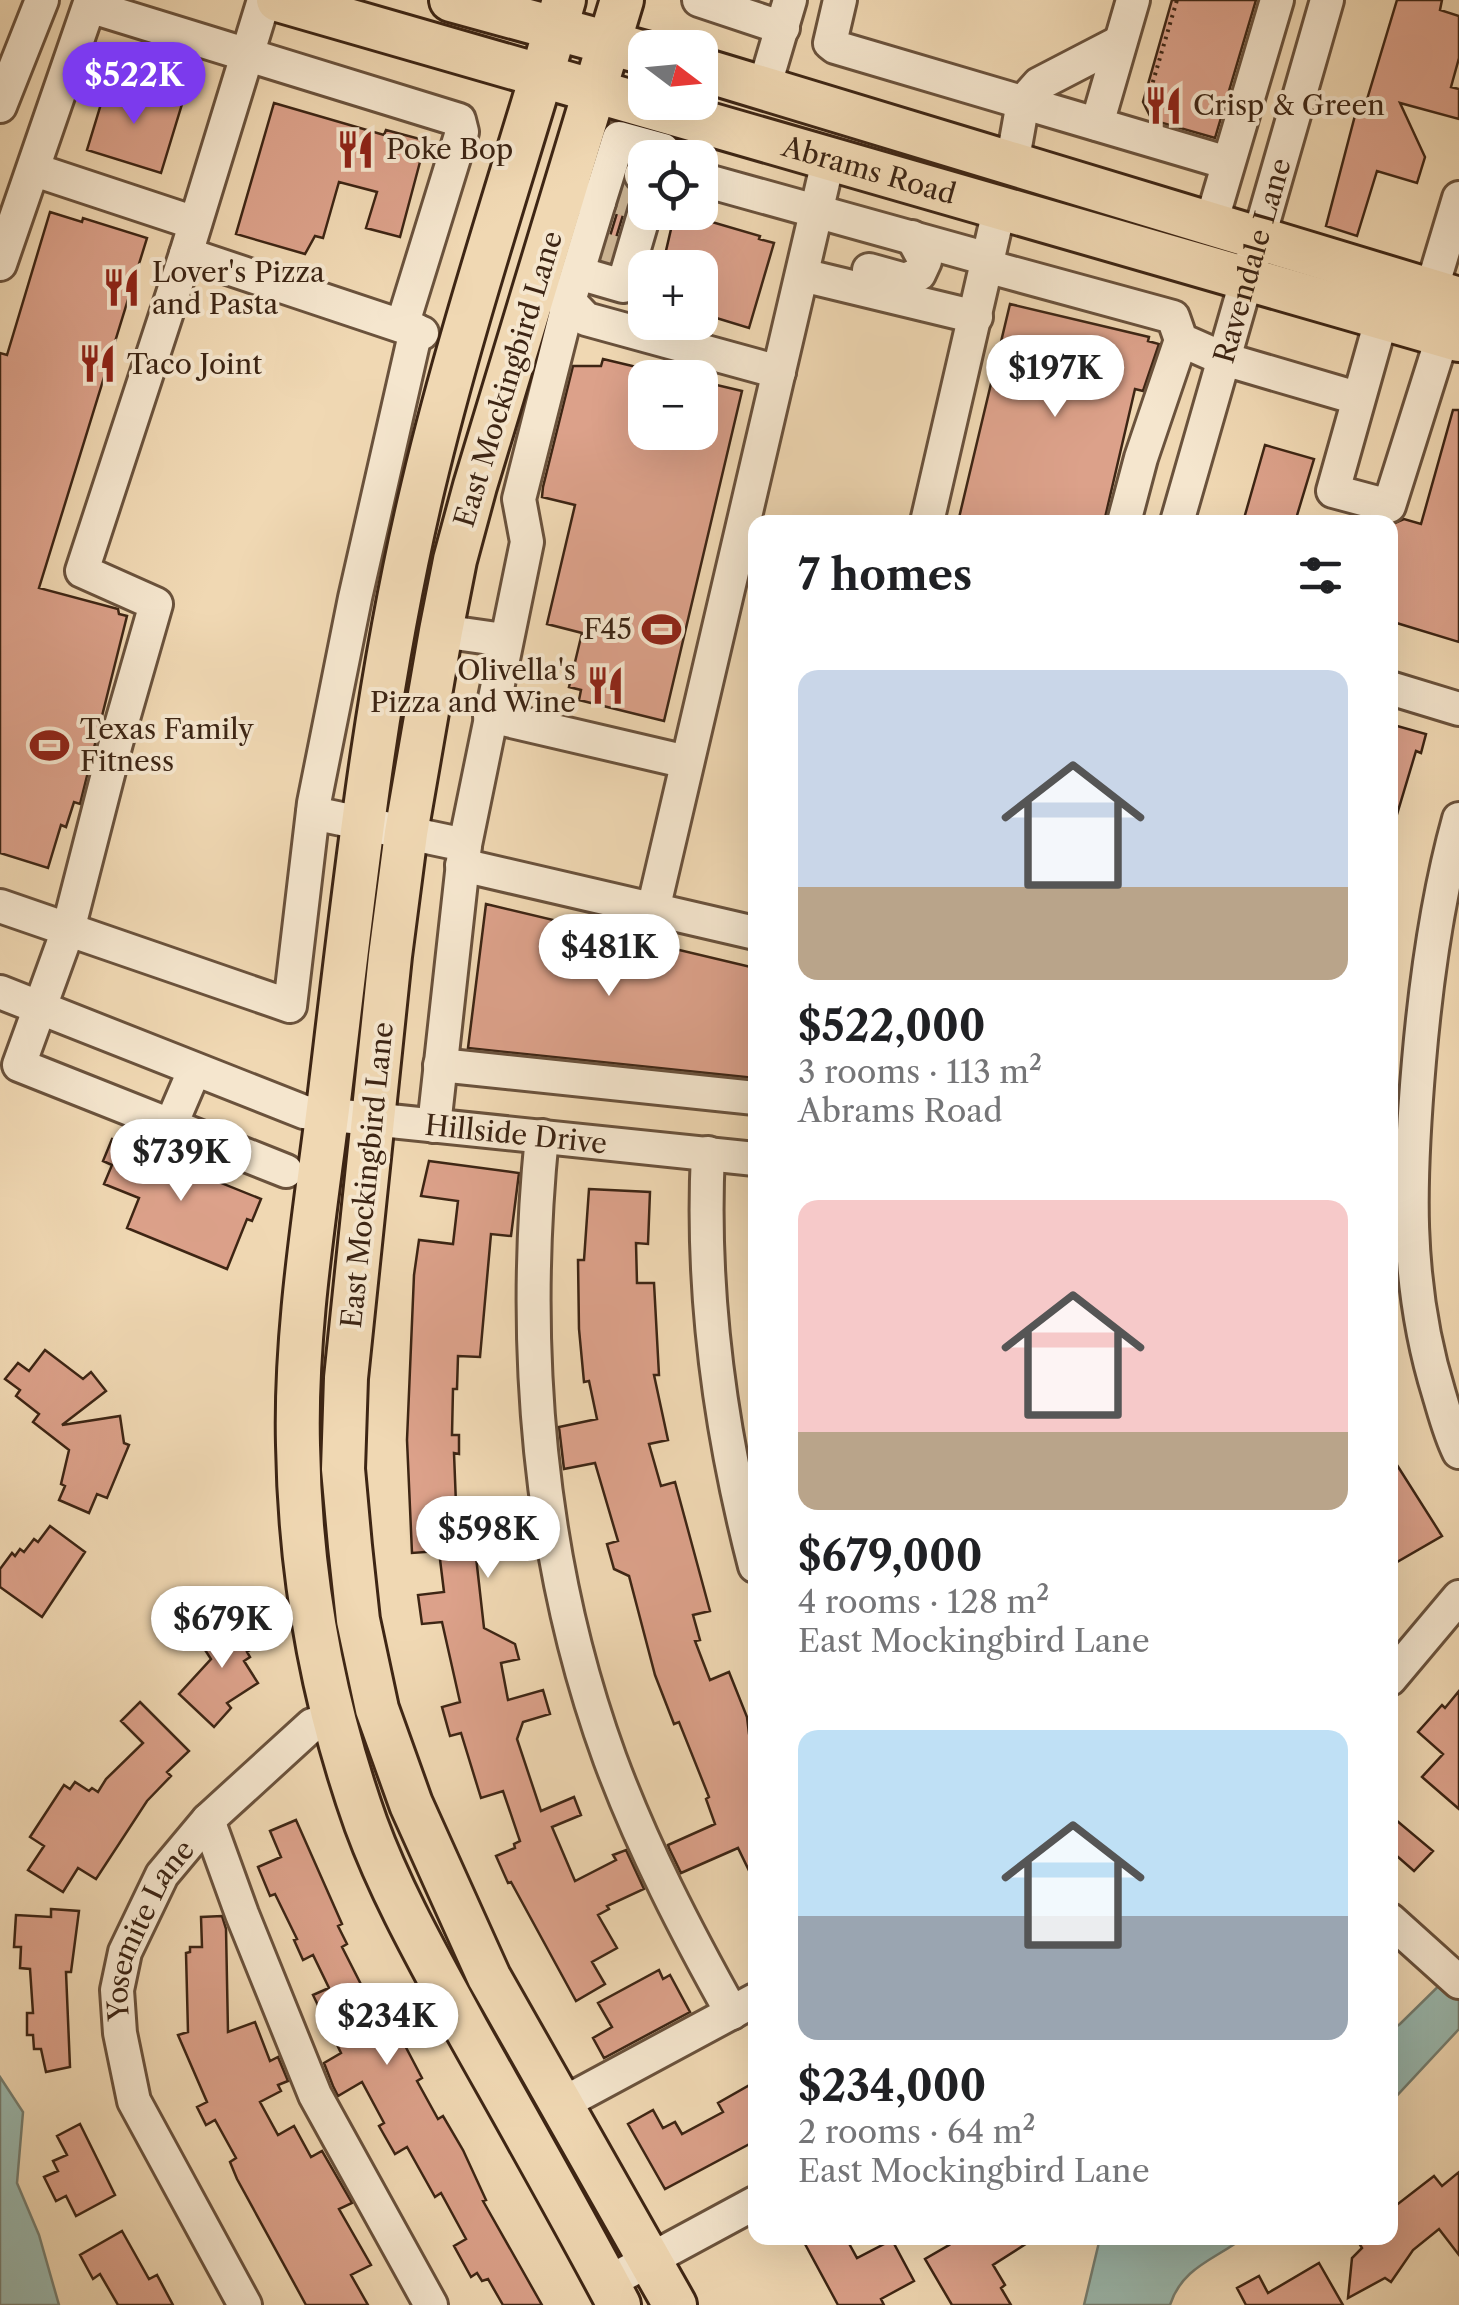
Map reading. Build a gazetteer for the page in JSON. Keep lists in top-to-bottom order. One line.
{"streets":{"main road":["Abrams Road","East Mockingbird Lane"],"street":["Ravendale Lane","Hillside Drive","Yosemite Lane"]},"crossings":[["Abrams Road","Ravendale Lane"],["Abrams Road","East Mockingbird Lane"],["East Mockingbird Lane","Hillside Drive"],["East Mockingbird Lane","Yosemite Lane"]],"places":{"restaurant":["Crisp & Green","Poke Bop","Lover's Pizza and Pasta","Taco Joint","Olivella's Pizza and Wine"],"sports":["F45","Texas Family Fitness"]},"north":"right","page":{"map_buttons":["+","−"],"price":["$522K","$197K","$481K","$739K","$598K","$679K","$234K"],"heading":"7 homes","list":[{"name":"$522,000","note":"3 rooms · 113 m² · Abrams Road"},{"name":"$679,000","note":"4 rooms · 128 m² · East Mockingbird Lane"},{"name":"$234,000","note":"2 rooms · 64 m² · East Mockingbird Lane"}]}}
